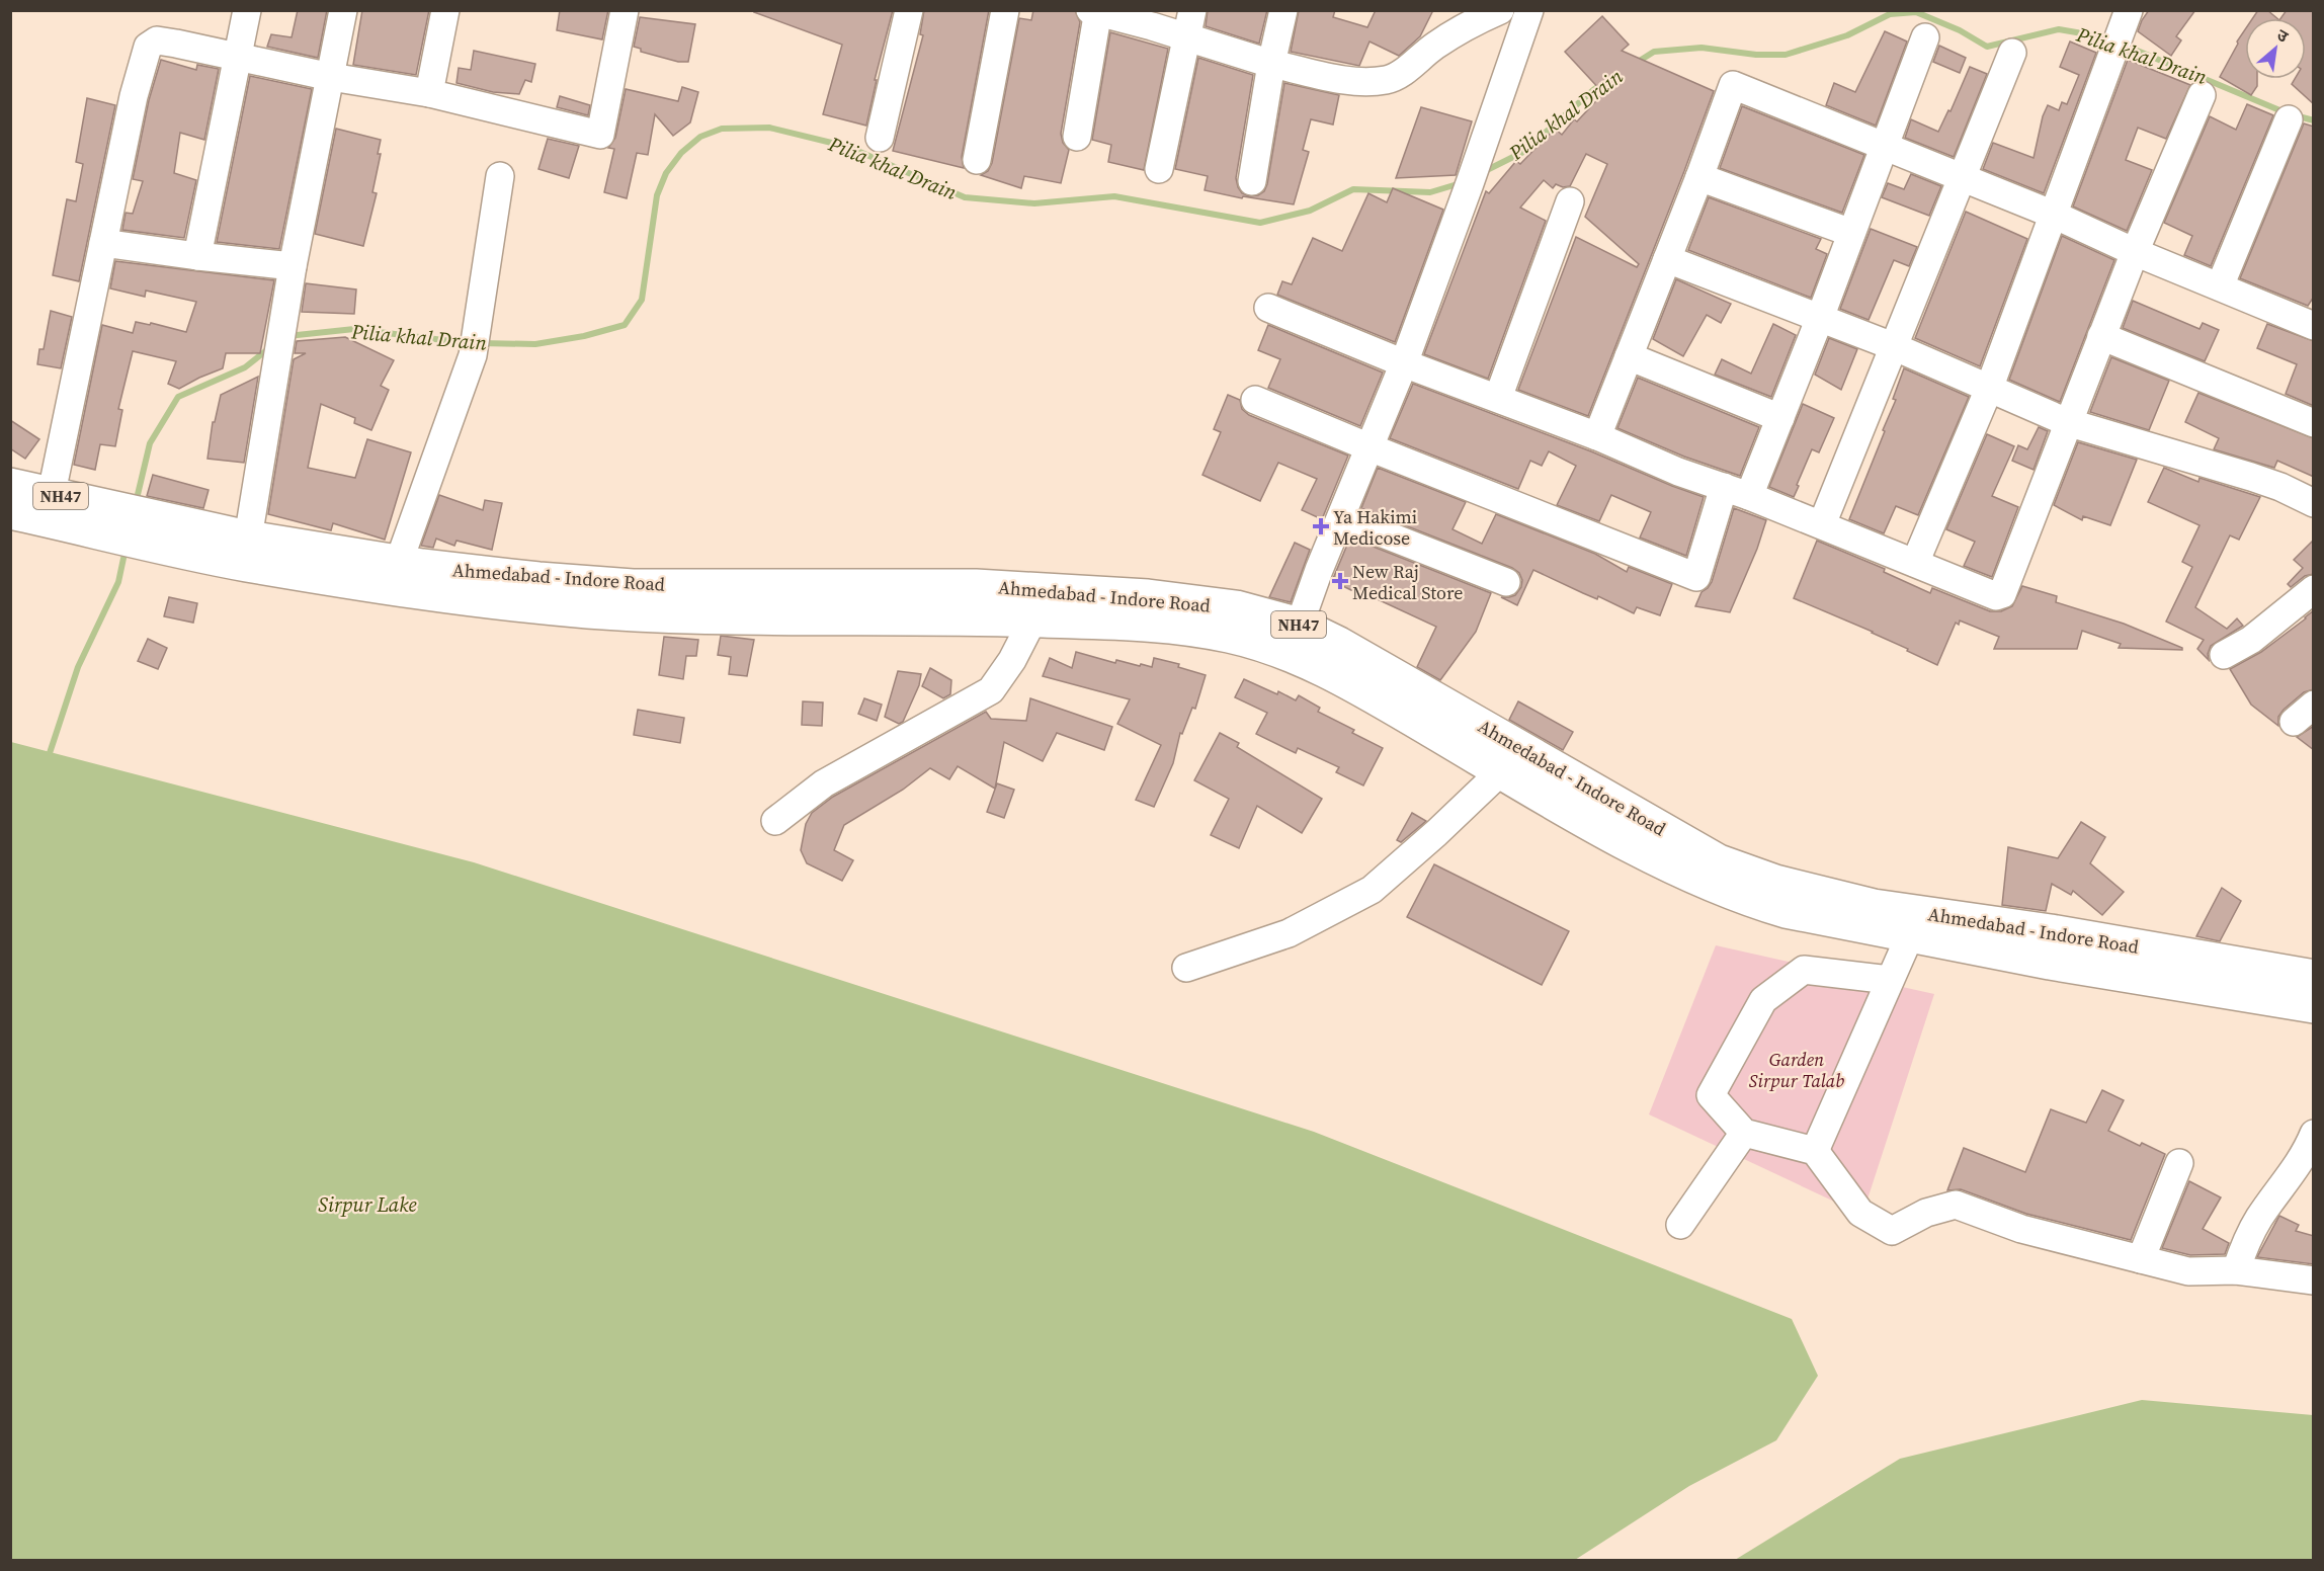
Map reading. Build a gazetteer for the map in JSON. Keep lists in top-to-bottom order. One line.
{"streets":{"highway":["NH47","Ahmedabad - Indore Road"]},"water":["Pilia khal Drain","Sirpur Lake"],"parks":["Garden Sirpur Talab"],"places":{"health":["Ya Hakimi Medicose","New Raj Medical Store"]},"north":"top right"}
